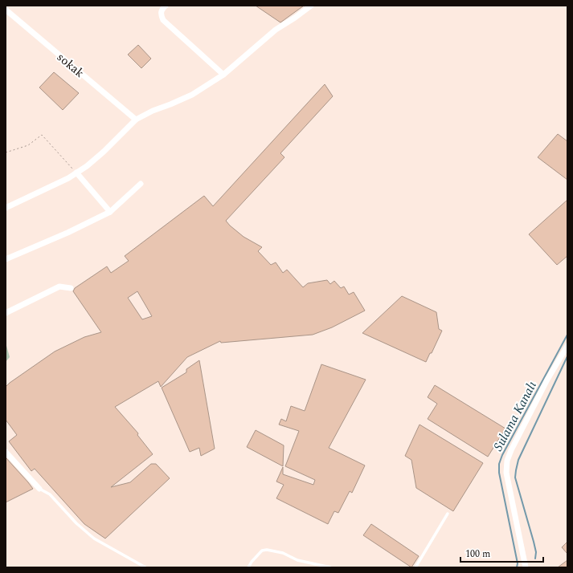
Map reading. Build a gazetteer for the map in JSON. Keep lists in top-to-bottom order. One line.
{"streets":{"street":["sokak"]},"water":["Sulama Kanalı"],"scale_bar":"100 m"}
